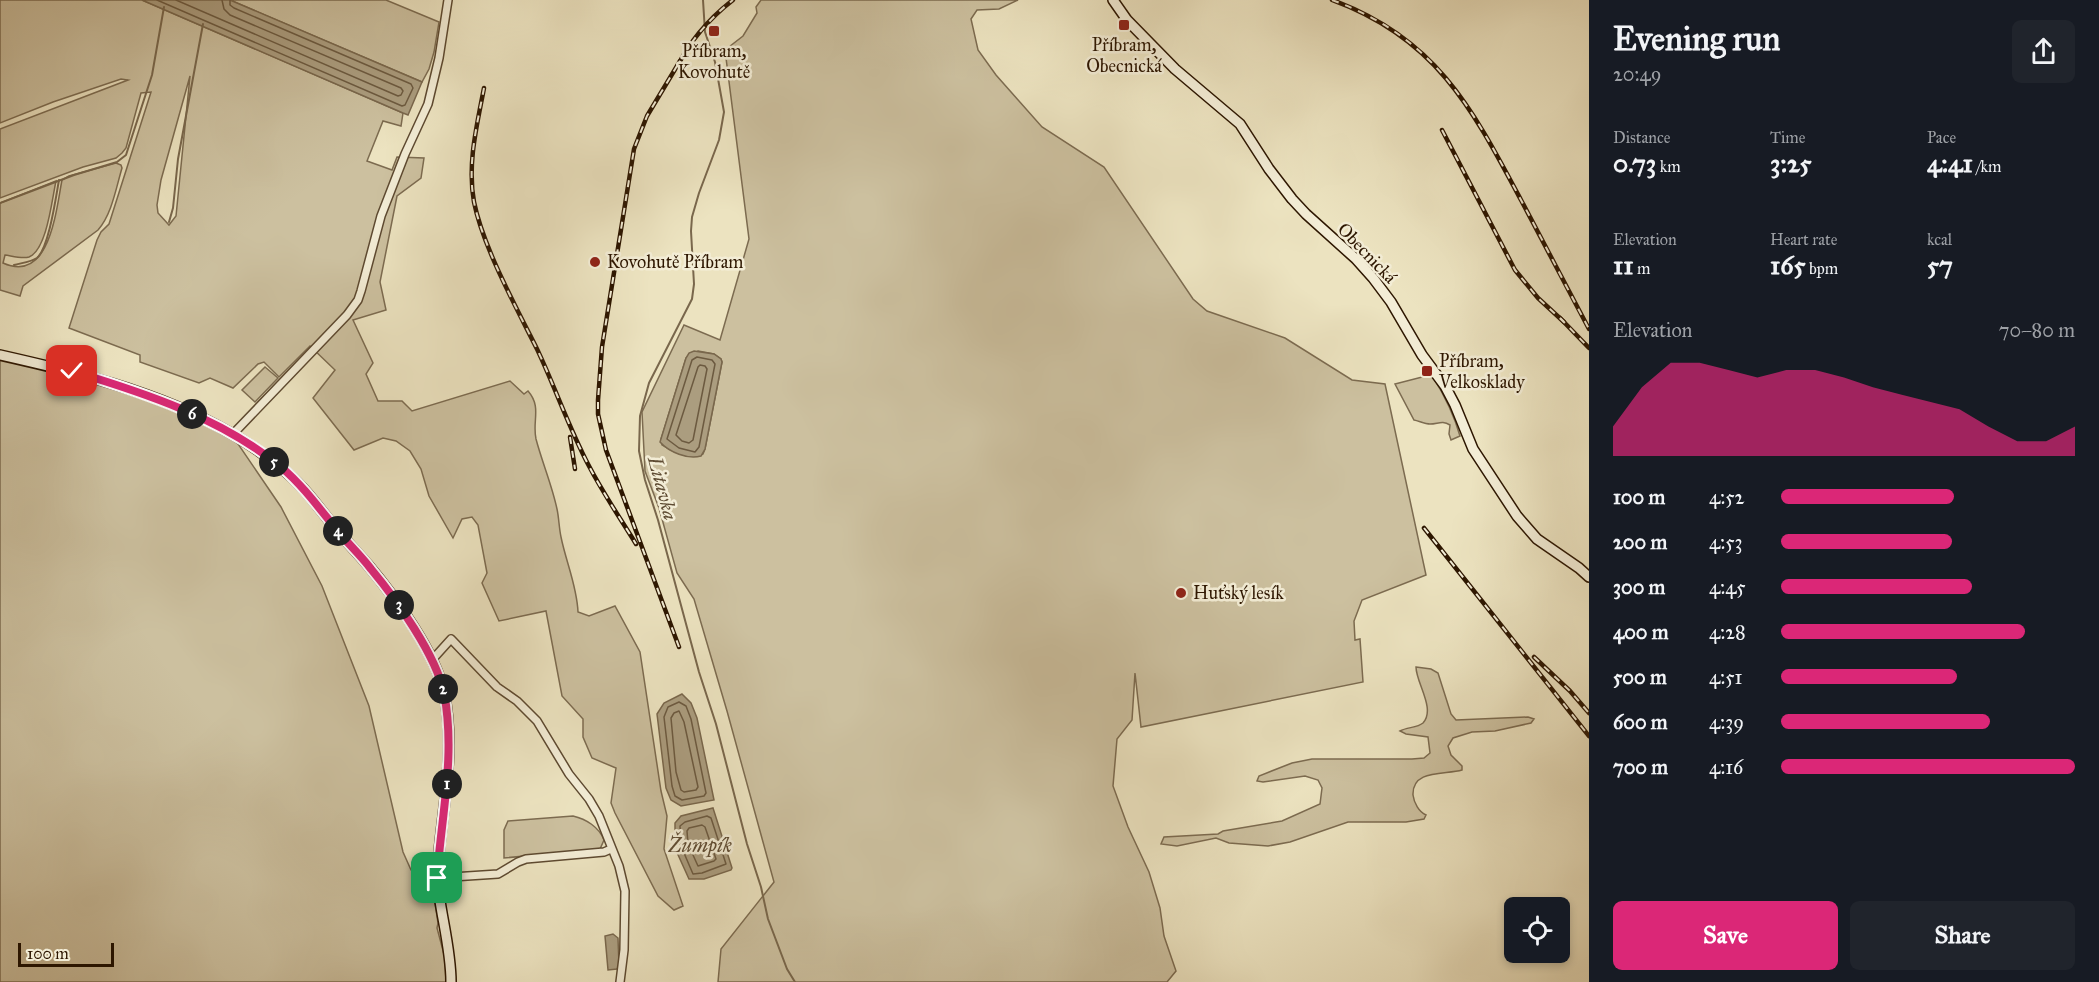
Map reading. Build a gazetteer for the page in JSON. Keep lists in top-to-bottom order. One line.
{"streets":{"street":["Obecnická"]},"water":["Litavka","Žumpík"],"places":{"transit":["Příbram, Obecnická","Příbram, Kovohutě","Příbram, Velkosklady"],"other":["Kovohutě Příbram","Huťský lesík"]},"scale_bar":"100 m","page":{"heading":["Evening run","20:49"],"stats":[["Distance","0.73 km"],["Time","3:25"],["Pace","4:41 /km"],["Elevation","11 m"],["Heart rate","165 bpm"],["kcal","57"]],"chart":["Elevation","70–80 m"],"pins":["6","5","4","3","2","1"],"list":[{"name":"100 m","note":"4:52"},{"name":"200 m","note":"4:53"},{"name":"300 m","note":"4:45"},{"name":"400 m","note":"4:28"},{"name":"500 m","note":"4:51"},{"name":"600 m","note":"4:39"},{"name":"700 m","note":"4:16"}],"buttons":["Save","Share"],"scale":"100 m"}}
